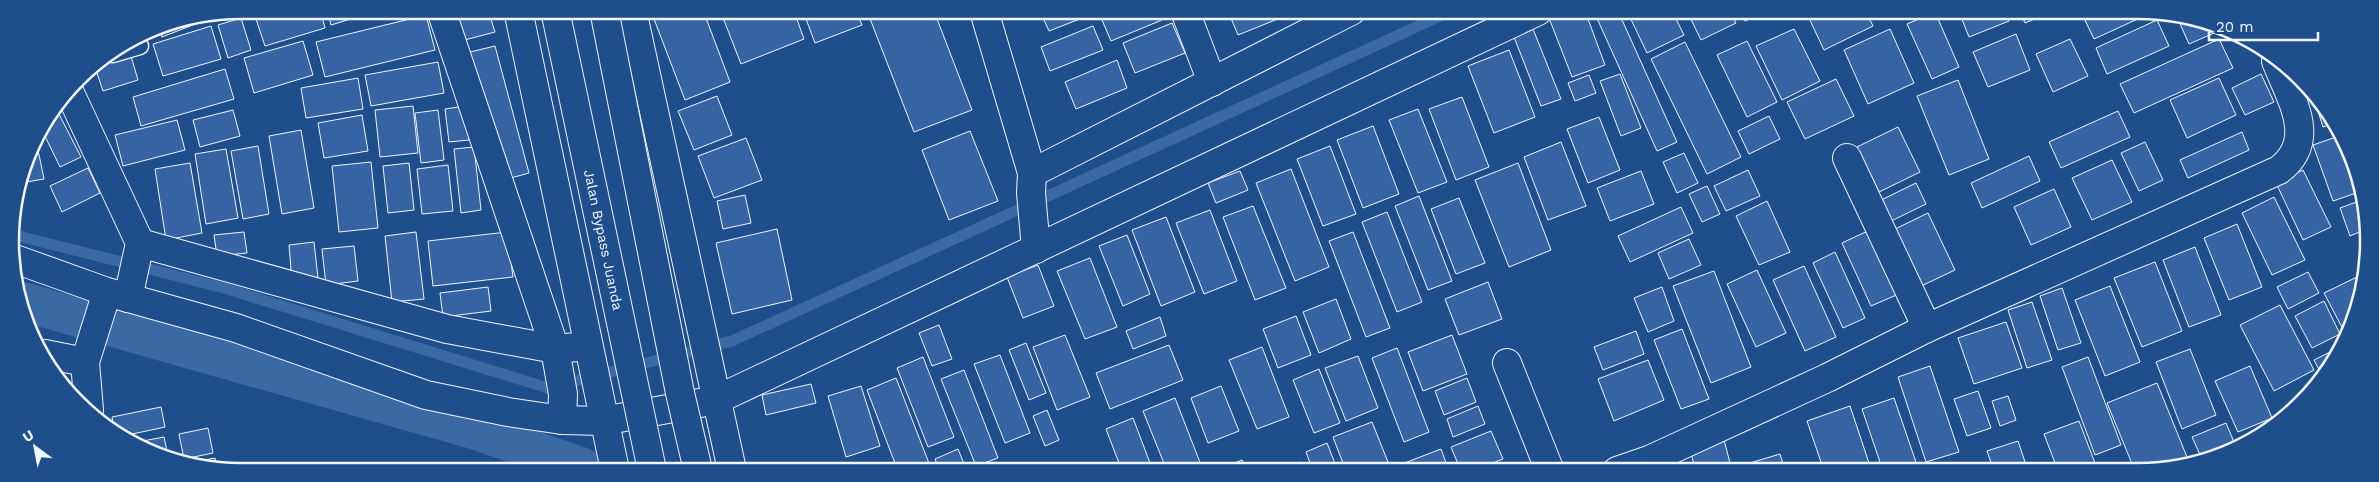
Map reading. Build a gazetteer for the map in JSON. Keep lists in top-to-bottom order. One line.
{"streets":{"main road":["Jalan Bypass Juanda"]},"scale_bar":"20 m","north":"top left"}
